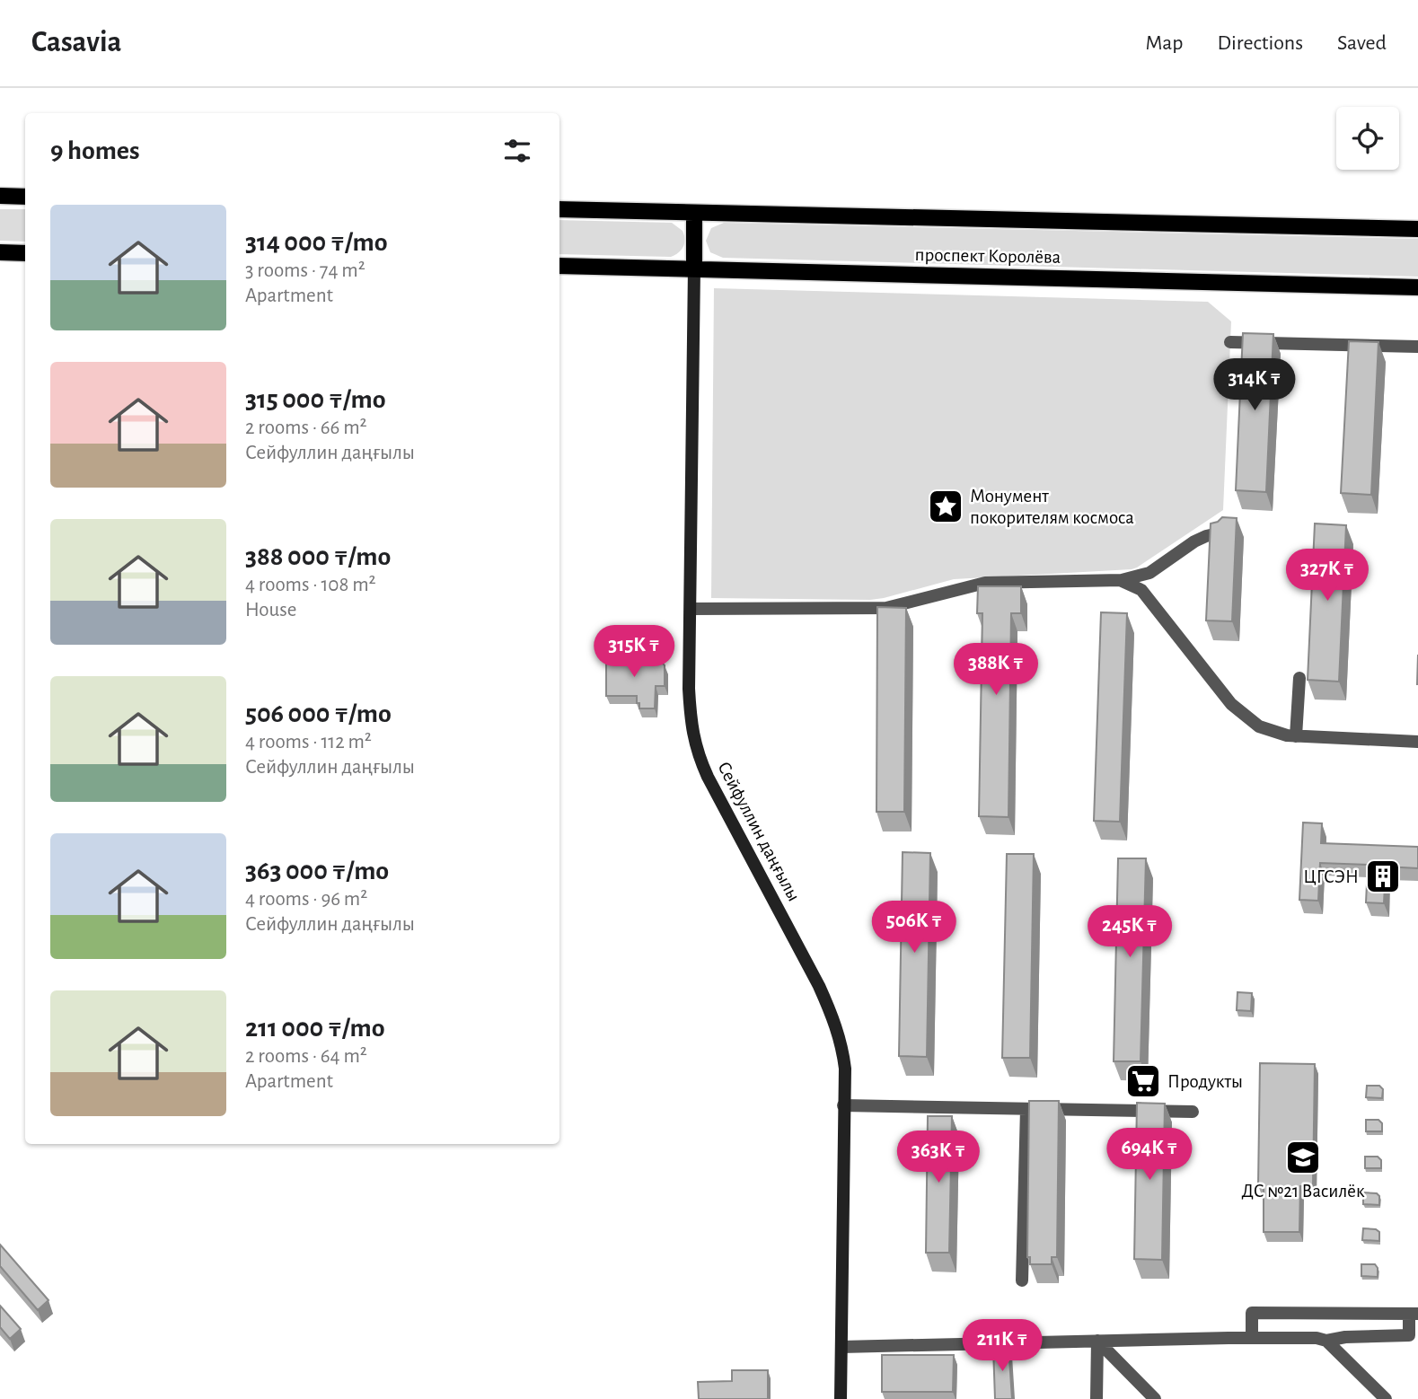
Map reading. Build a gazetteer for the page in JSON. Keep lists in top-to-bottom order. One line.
{"streets":{"main road":["проспект Королёва"],"street":["Сейфуллин даңғылы"]},"crossings":[["проспект Королёва","Сейфуллин даңғылы"]],"places":{"place":["Монумент покорителям космоса"],"building":["ЦГСЭН"],"supermarket":["Продукты"],"school or university":["ДС №21 Василёк"]},"page":{"header":"Casavia","nav":["Map","Directions","Saved"],"heading":"9 homes","list":[{"name":"314 000 ₸/mo","note":"3 rooms · 74 m² · Apartment"},{"name":"315 000 ₸/mo","note":"2 rooms · 66 m² · Сейфуллин даңғылы"},{"name":"388 000 ₸/mo","note":"4 rooms · 108 m² · House"},{"name":"506 000 ₸/mo","note":"4 rooms · 112 m² · Сейфуллин даңғылы"},{"name":"363 000 ₸/mo","note":"4 rooms · 96 m² · Сейфуллин даңғылы"},{"name":"211 000 ₸/mo","note":"2 rooms · 64 m² · Apartment"}],"price":["314K ₸","327K ₸","315K ₸","388K ₸","506K ₸","245K ₸","694K ₸","363K ₸","211K ₸"]}}
